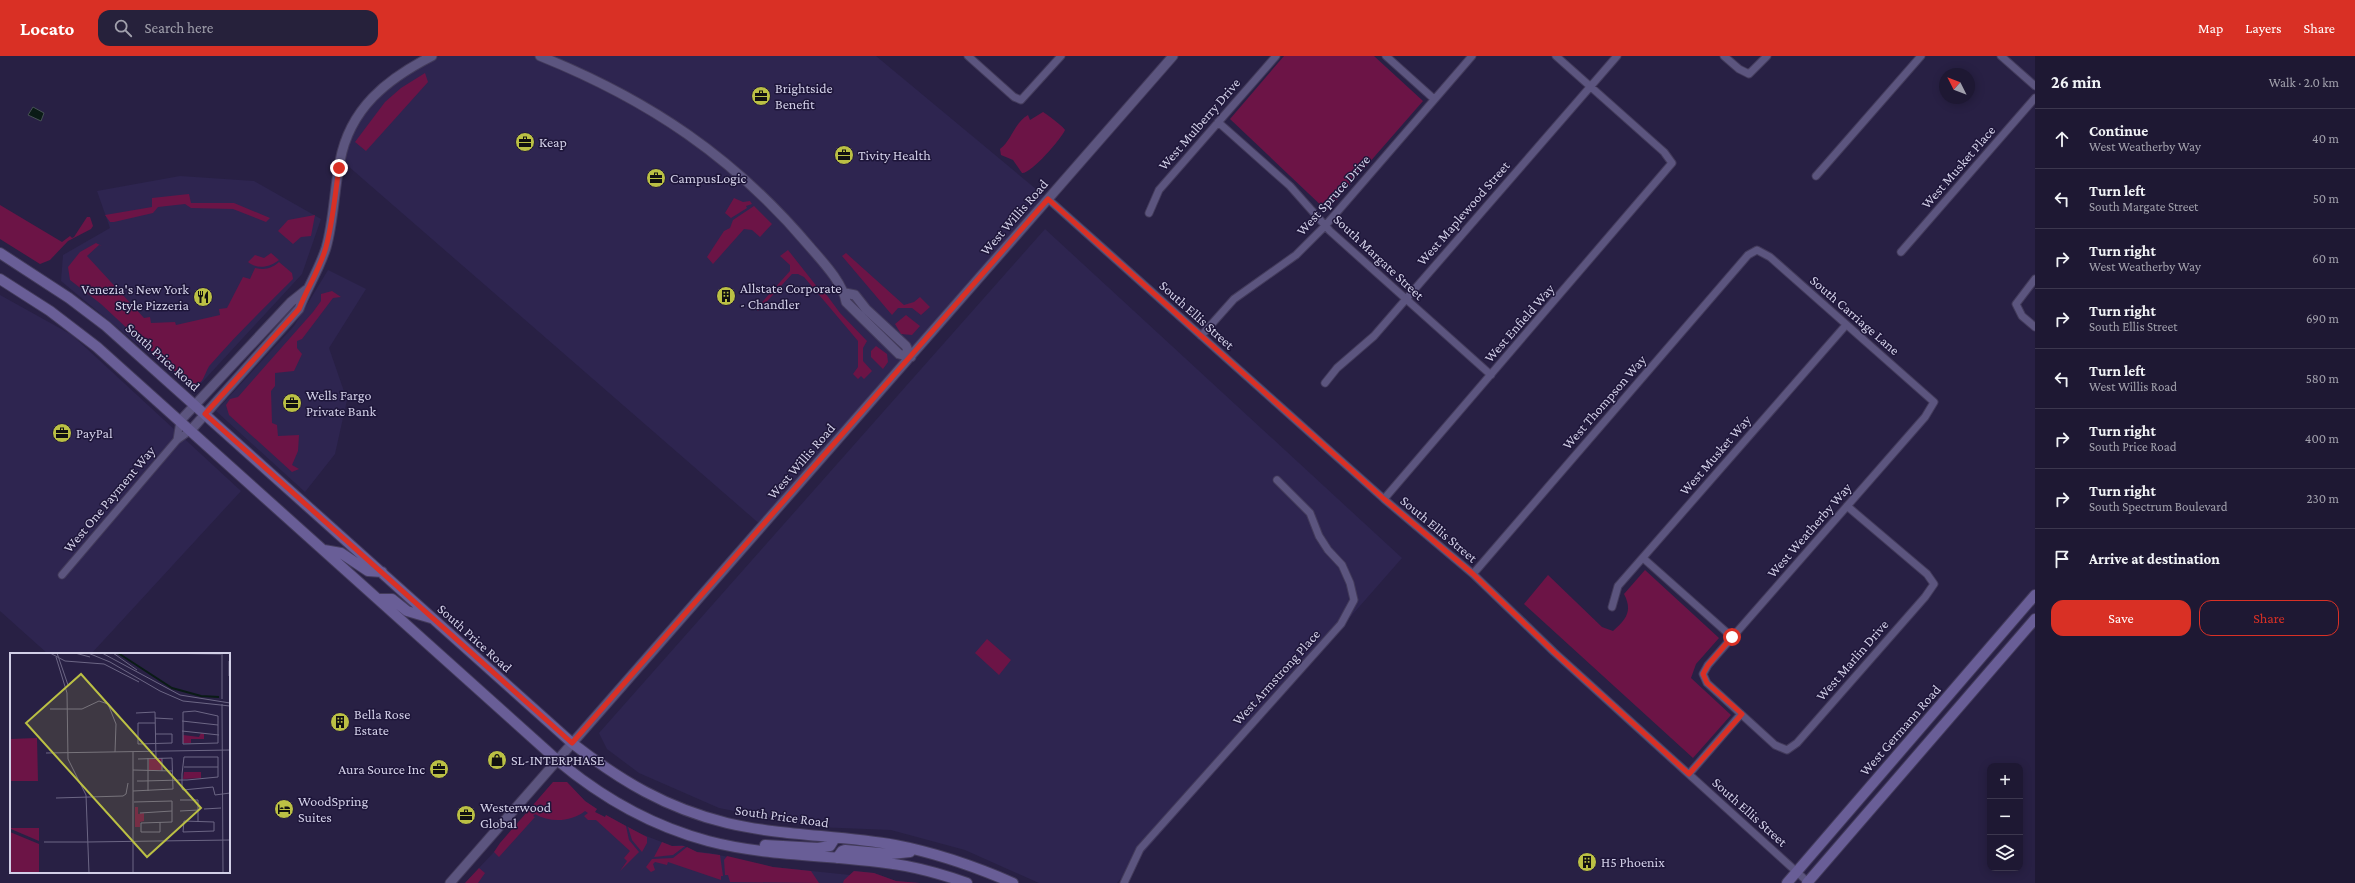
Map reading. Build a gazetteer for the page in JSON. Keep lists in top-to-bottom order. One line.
{"streets":{"main road":["South Price Road","West Germann Road"],"street":["West Mulberry Drive","West Musket Place","West Spruce Drive","West Maplewood Street","West Willis Road","South Margate Street","South Ellis Street","South Carriage Lane","West Enfield Way","West Thompson Way","West Musket Way","West One Payment Way","West Weatherby Way","West Marlin Drive","West Armstrong Place"]},"crossings":[["West Mulberry Drive","South Margate Street"],["West Spruce Drive","South Margate Street"],["West Spruce Drive","South Ellis Street"],["West Maplewood Street","South Margate Street"],["West Maplewood Street","West Enfield Way"],["West Willis Road","South Ellis Street"],["West Willis Road","South Price Road"],["South Margate Street","West Enfield Way"],["South Ellis Street","West Enfield Way"],["South Ellis Street","West Thompson Way"],["South Ellis Street","West Germann Road"],["South Carriage Lane","West Thompson Way"],["South Carriage Lane","West Musket Way"],["South Carriage Lane","West Weatherby Way"],["West Weatherby Way","West Marlin Drive"]],"places":{"office":["Brightside Benefit","Keap","Tivity Health","CampusLogic","Wells Fargo Private Bank","PayPal","Aura Source Inc","Westerwood Global"],"building":["Allstate Corporate - Chandler","Bella Rose Estate","H5 Phoenix"],"restaurant":["Venezia's New York Style Pizzeria"],"shop":["SL-INTERPHASE"],"hotel":["WoodSpring Suites"]},"north":"top left","page":{"header":"Locato","search":"Search here","nav":["Map","Layers","Share"],"heading":["26 min","Walk · 2.0 km"],"list":[["Continue","West Weatherby Way","40 m"],["Turn left","South Margate Street","50 m"],["Turn right","West Weatherby Way","60 m"],["Turn right","South Ellis Street","690 m"],["Turn left","West Willis Road","580 m"],["Turn right","South Price Road","400 m"],["Turn right","South Spectrum Boulevard","230 m"],"Arrive at destination"],"buttons":["Save","Share"],"map_buttons":["+","−"]}}
